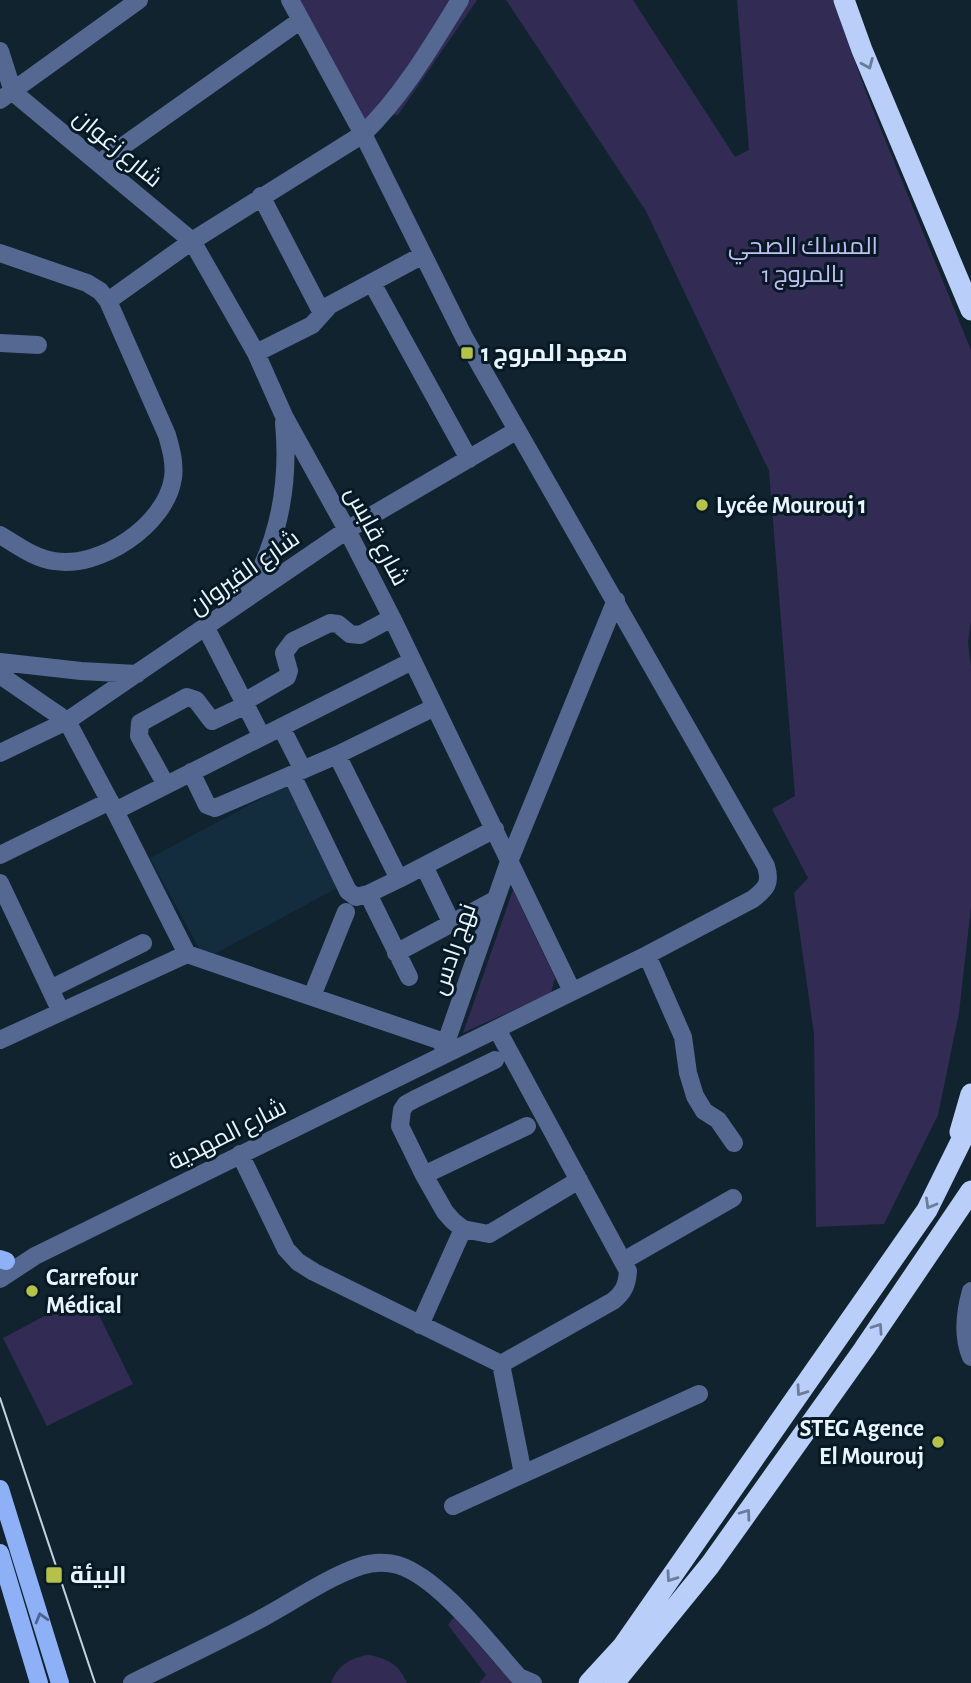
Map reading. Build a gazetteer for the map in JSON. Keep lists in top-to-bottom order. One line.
{"streets":{"street":["شارع زغوان","شارع قابس","شارع القيروان","نهج رادس","شارع المهدية"]},"crossings":[["شارع زغوان","شارع قابس"],["شارع قابس","شارع القيروان"],["شارع قابس","نهج رادس"],["شارع قابس","شارع المهدية"],["نهج رادس","شارع المهدية"]],"parks":["المسلك الصحي بالمروج 1"],"places":{"transit":["معهد المروج 1","البيئة"],"other":["Lycée Mourouj 1","Carrefour Médical","STEG Agence El Mourouj"]}}
